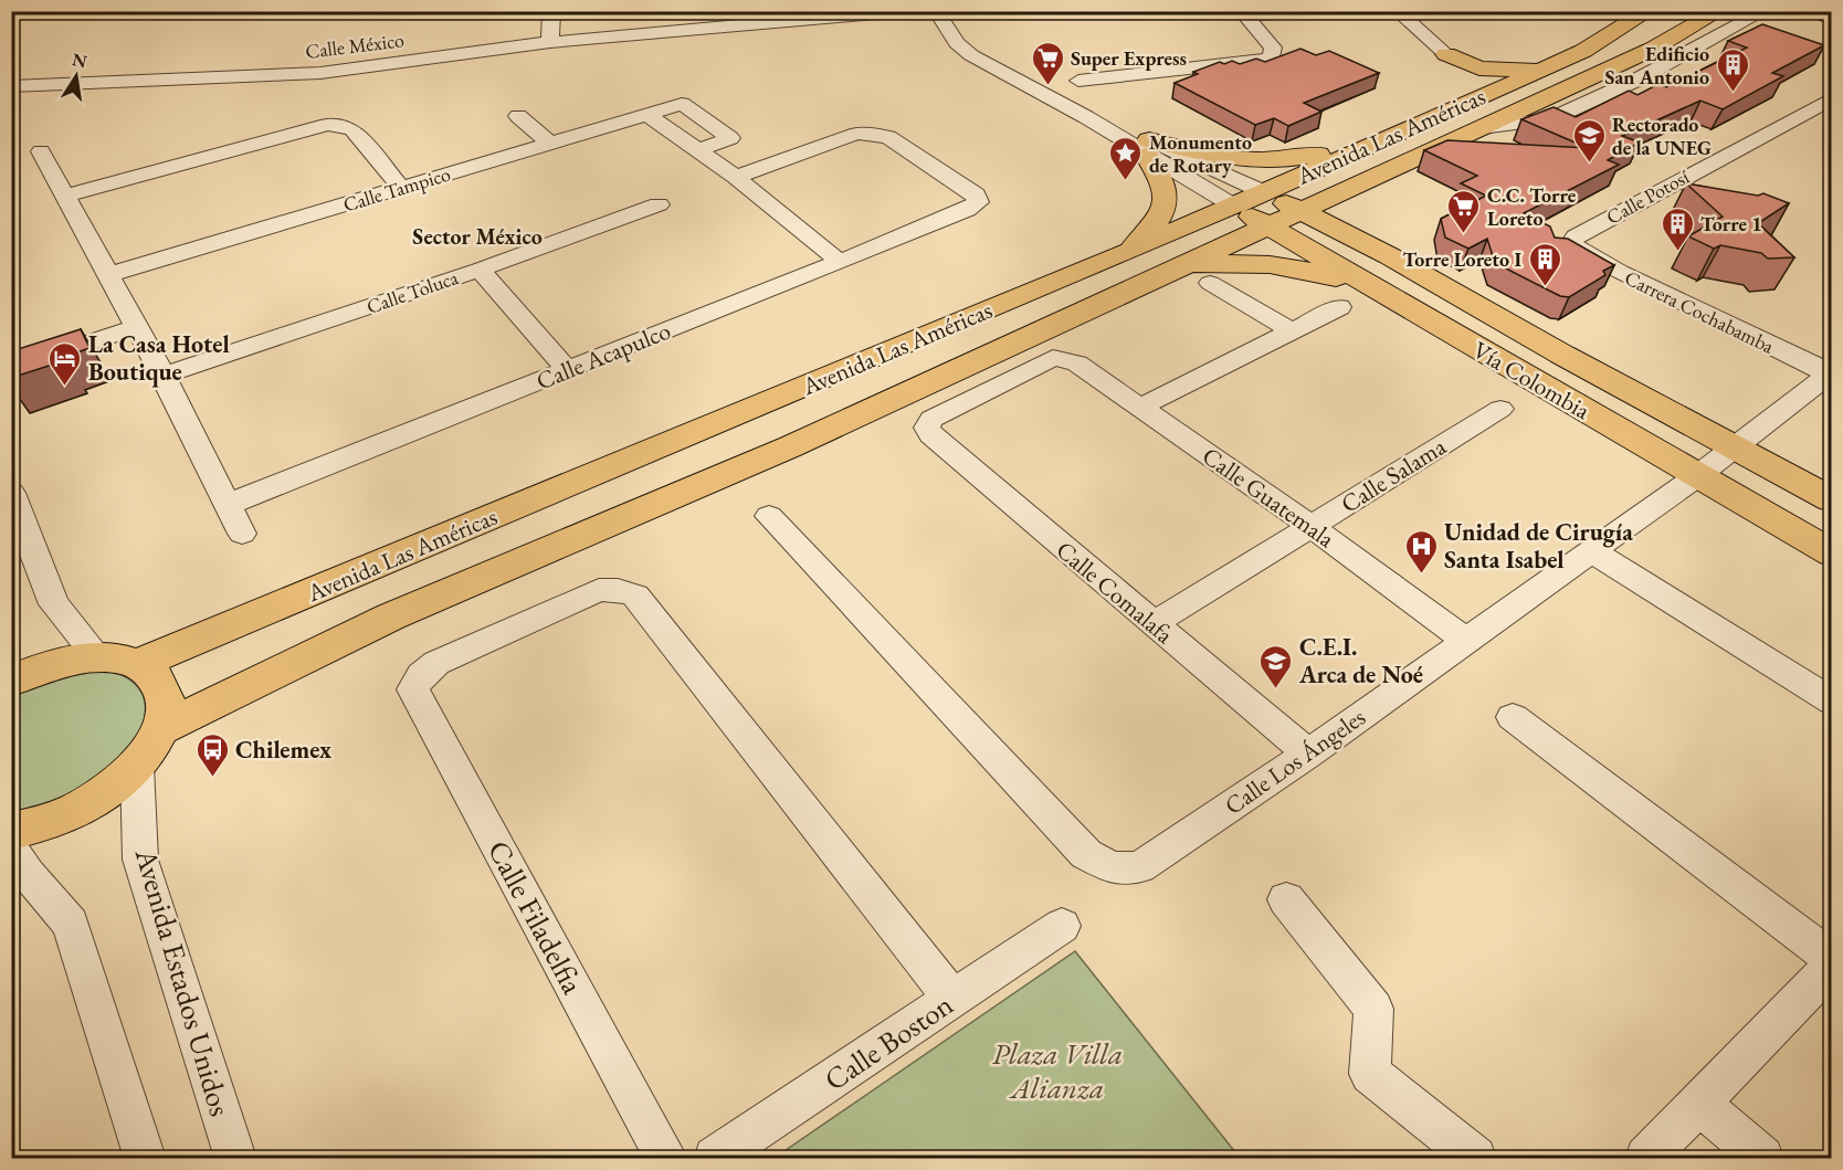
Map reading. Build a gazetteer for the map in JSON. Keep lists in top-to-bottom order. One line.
{"streets":{"main road":["Avenida Las Américas","Vía Colombia"],"street":["Calle México","Calle Tampico","Calle Potosí","Calle Toluca","Carrera Cochabamba","Calle Acapulco","Calle Salama","Calle Guatemala","Calle Comalafa","Calle Los Ángeles","Calle Filadelfia","Avenida Estados Unidos","Calle Boston"]},"crossings":[["Avenida Las Américas","Vía Colombia"],["Calle Potosí","Carrera Cochabamba"],["Carrera Cochabamba","Calle Los Ángeles"],["Vía Colombia","Calle Los Ángeles"],["Calle Salama","Calle Guatemala"],["Calle Salama","Calle Comalafa"],["Calle Guatemala","Calle Comalafa"],["Calle Guatemala","Calle Los Ángeles"],["Calle Comalafa","Calle Los Ángeles"],["Calle Filadelfia","Calle Boston"]],"districts":["Sector México"],"parks":["Plaza Villa Alianza"],"places":{"supermarket":["Super Express","C.C. Torre Loreto"],"building":["Edificio San Antonio","Torre 1","Torre Loreto I"],"school or university":["Rectorado de la UNEG","C.E.I. Arca de Noé"],"place":["Monumento de Rotary"],"hotel":["La Casa Hotel Boutique"],"hospital":["Unidad de Cirugía Santa Isabel"],"bus stop":["Chilemex"]},"north":"top"}
